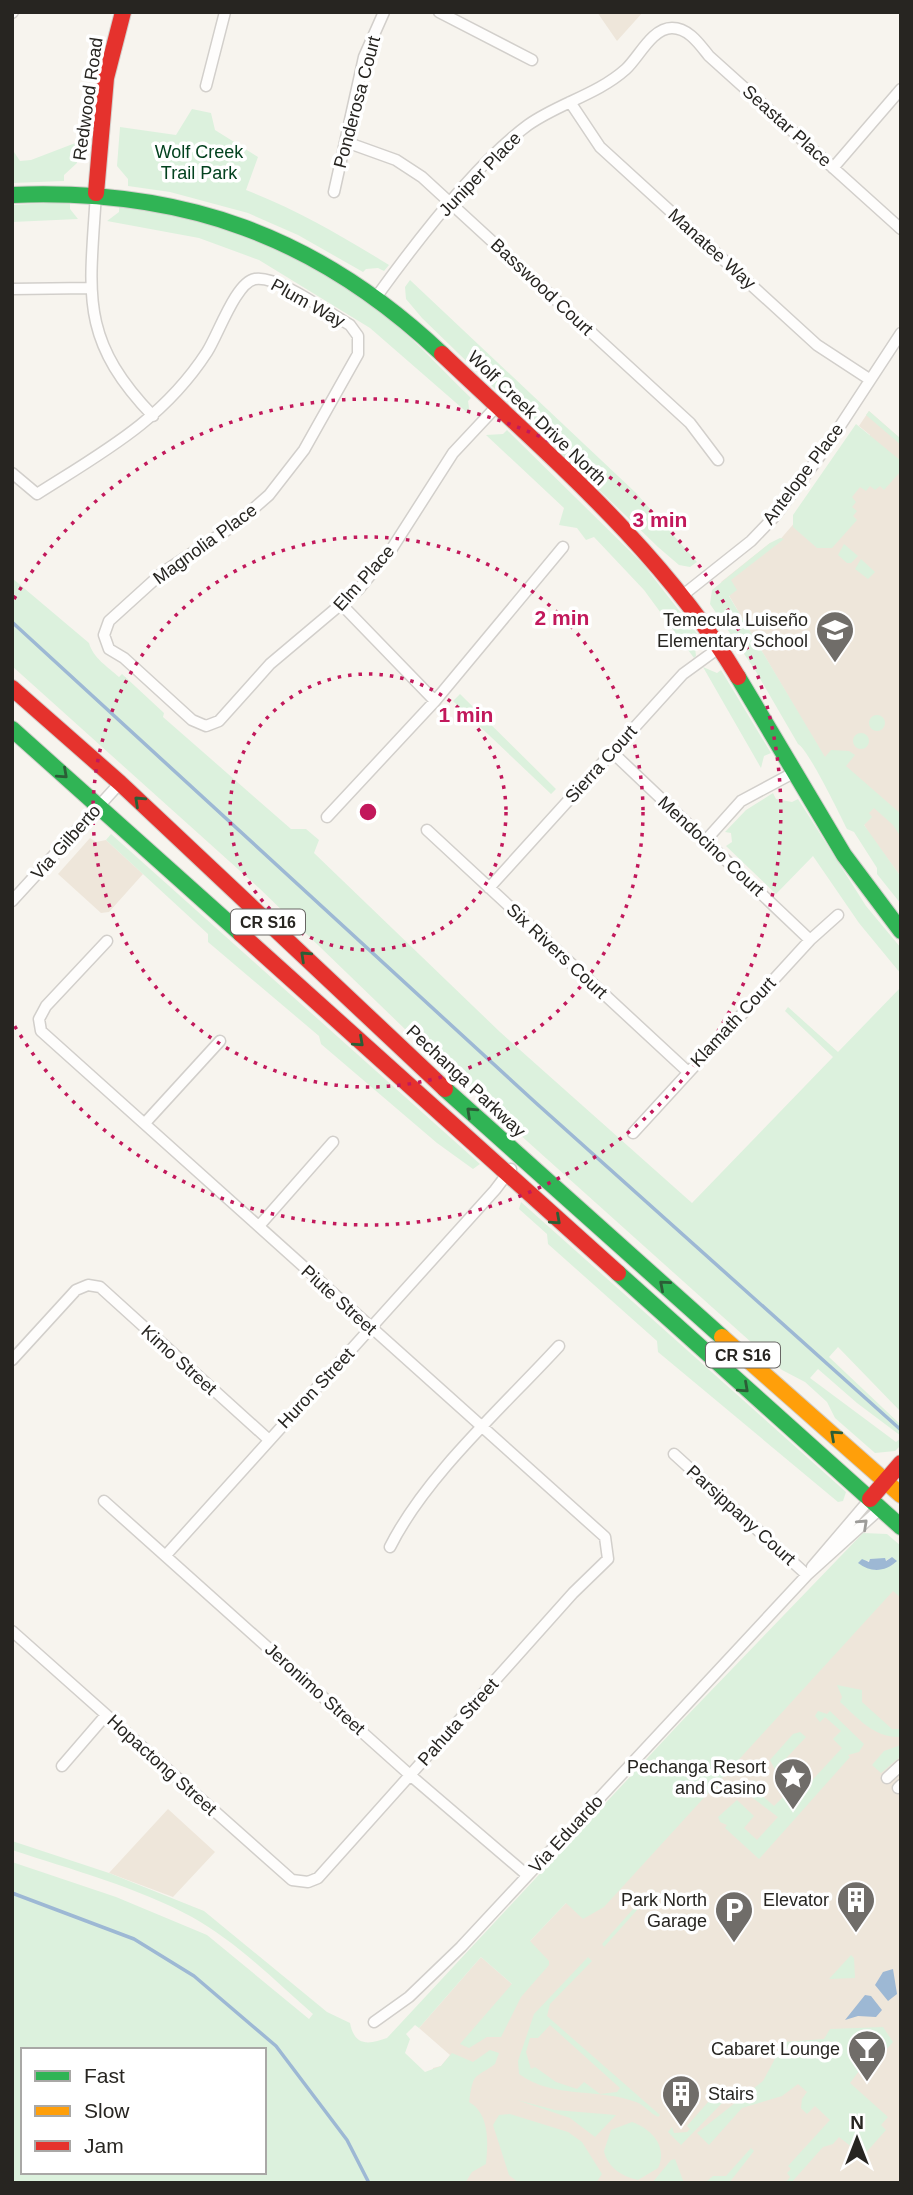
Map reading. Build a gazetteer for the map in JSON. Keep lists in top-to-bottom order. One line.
{"streets":{"main road":["Redwood Road","Wolf Creek Drive North","CR S16","Pechanga Parkway"],"street":["Ponderosa Court","Seastar Place","Juniper Place","Manatee Way","Basswood Court","Plum Way","Antelope Place","Magnolia Place","Elm Place","Sierra Court","Via Gilberto","Mendocino Court","Six Rivers Court","Klamath Court","Piute Street","Kimo Street","Huron Street","Parsippany Court","Jeronimo Street","Pahuta Street","Hopactong Street","Via Eduardo"]},"crossings":[["Redwood Road","Wolf Creek Drive North"],["Ponderosa Court","Basswood Court"],["Seastar Place","Juniper Place"],["Juniper Place","Manatee Way"],["Juniper Place","Basswood Court"],["Juniper Place","Wolf Creek Drive North"],["Manatee Way","Antelope Place"],["Plum Way","Magnolia Place"],["Wolf Creek Drive North","Antelope Place"],["Wolf Creek Drive North","Elm Place"],["Wolf Creek Drive North","Sierra Court"],["Magnolia Place","Elm Place"],["Sierra Court","Mendocino Court"],["Sierra Court","Six Rivers Court"],["Via Gilberto","CR S16"],["Via Gilberto","Pechanga Parkway"],["Mendocino Court","Klamath Court"],["CR S16","Huron Street"],["CR S16","Via Eduardo"],["Six Rivers Court","Klamath Court"],["Pechanga Parkway","Huron Street"],["Piute Street","Huron Street"],["Piute Street","Pahuta Street"],["Kimo Street","Huron Street"],["Huron Street","Jeronimo Street"],["Parsippany Court","Via Eduardo"],["Jeronimo Street","Pahuta Street"],["Jeronimo Street","Via Eduardo"],["Pahuta Street","Hopactong Street"]],"parks":["Wolf Creek Trail Park"],"places":{"school or university":["Temecula Luiseño Elementary School"],"place":["Pechanga Resort and Casino"],"building":["Elevator","Stairs"],"parking":["Park North Garage"],"bar":["Cabaret Lounge"]},"legend":["Fast","Slow","Jam"],"north":"top","rings":["3 min","2 min","1 min"]}
